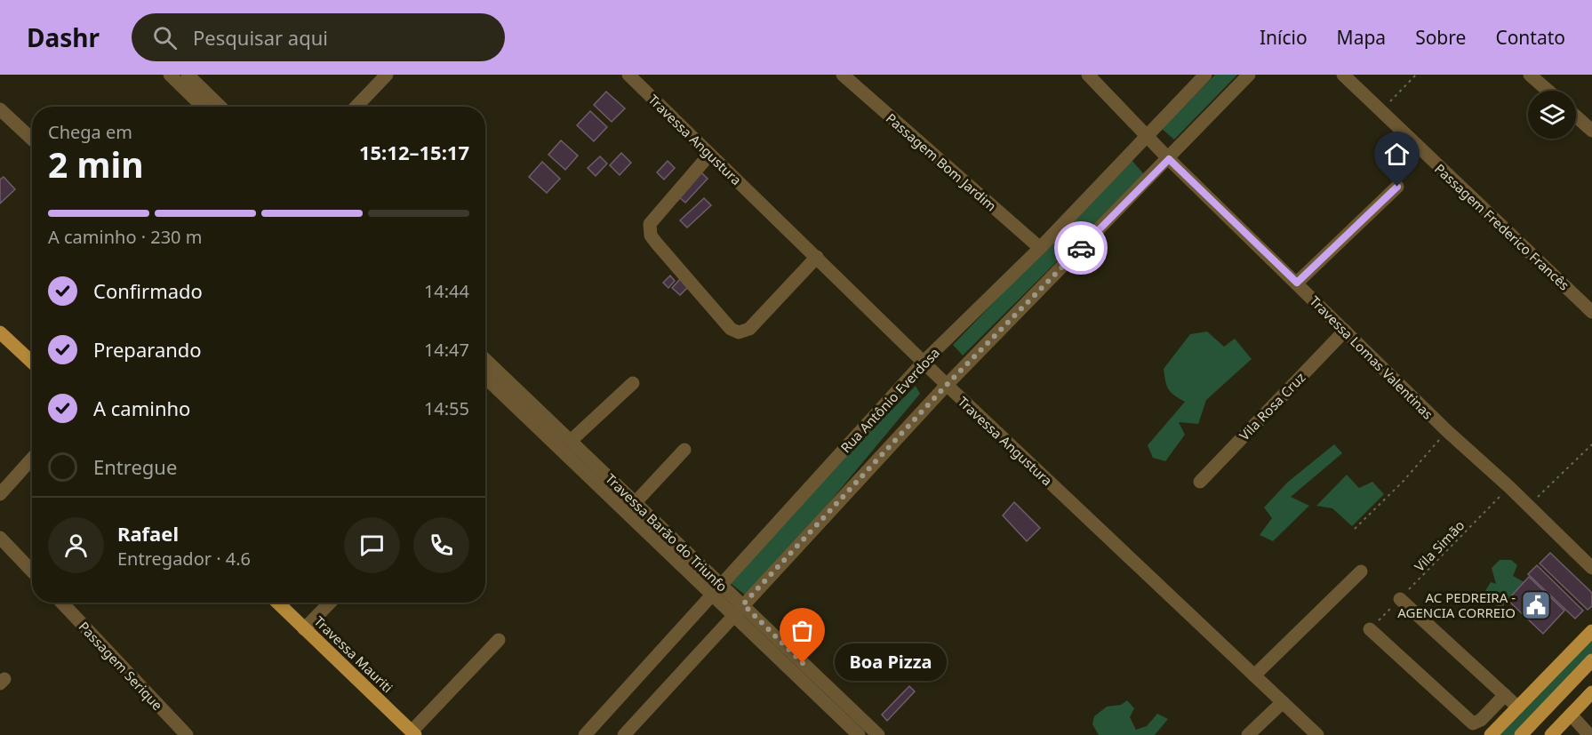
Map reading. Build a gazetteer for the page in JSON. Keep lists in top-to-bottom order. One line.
{"streets":{"main road":["Travessa Mauriti"],"street":["Travessa Angustura","Passagem Bom Jardim","Passagem Frederico Francês","Travessa Lomas Valentinas","Rua Antônio Everdosa","Vila Rosa Cruz","Travessa Barão do Triunfo","Passagem Serique"],"path":["Vila Simão"]},"crossings":[["Travessa Angustura","Rua Antônio Everdosa"],["Passagem Bom Jardim","Rua Antônio Everdosa"],["Travessa Lomas Valentinas","Rua Antônio Everdosa"],["Travessa Lomas Valentinas","Vila Rosa Cruz"],["Rua Antônio Everdosa","Travessa Barão do Triunfo"]],"places":{"public building":["AC PEDREIRA - AGENCIA CORREIO"],"other":["Boa Pizza"]},"page":{"header":"Dashr","search":"Pesquisar aqui","nav":["Início","Mapa","Sobre","Contato"],"heading":["2 min","Chega em","15:12–15:17"],"panel":["Rafael","Entregador · 4.6"],"bar":"A caminho · 230 m","list":[["Confirmado","14:44"],["Preparando","14:47"],["A caminho","14:55"],"Entregue"],"bubble":"Boa Pizza"}}
